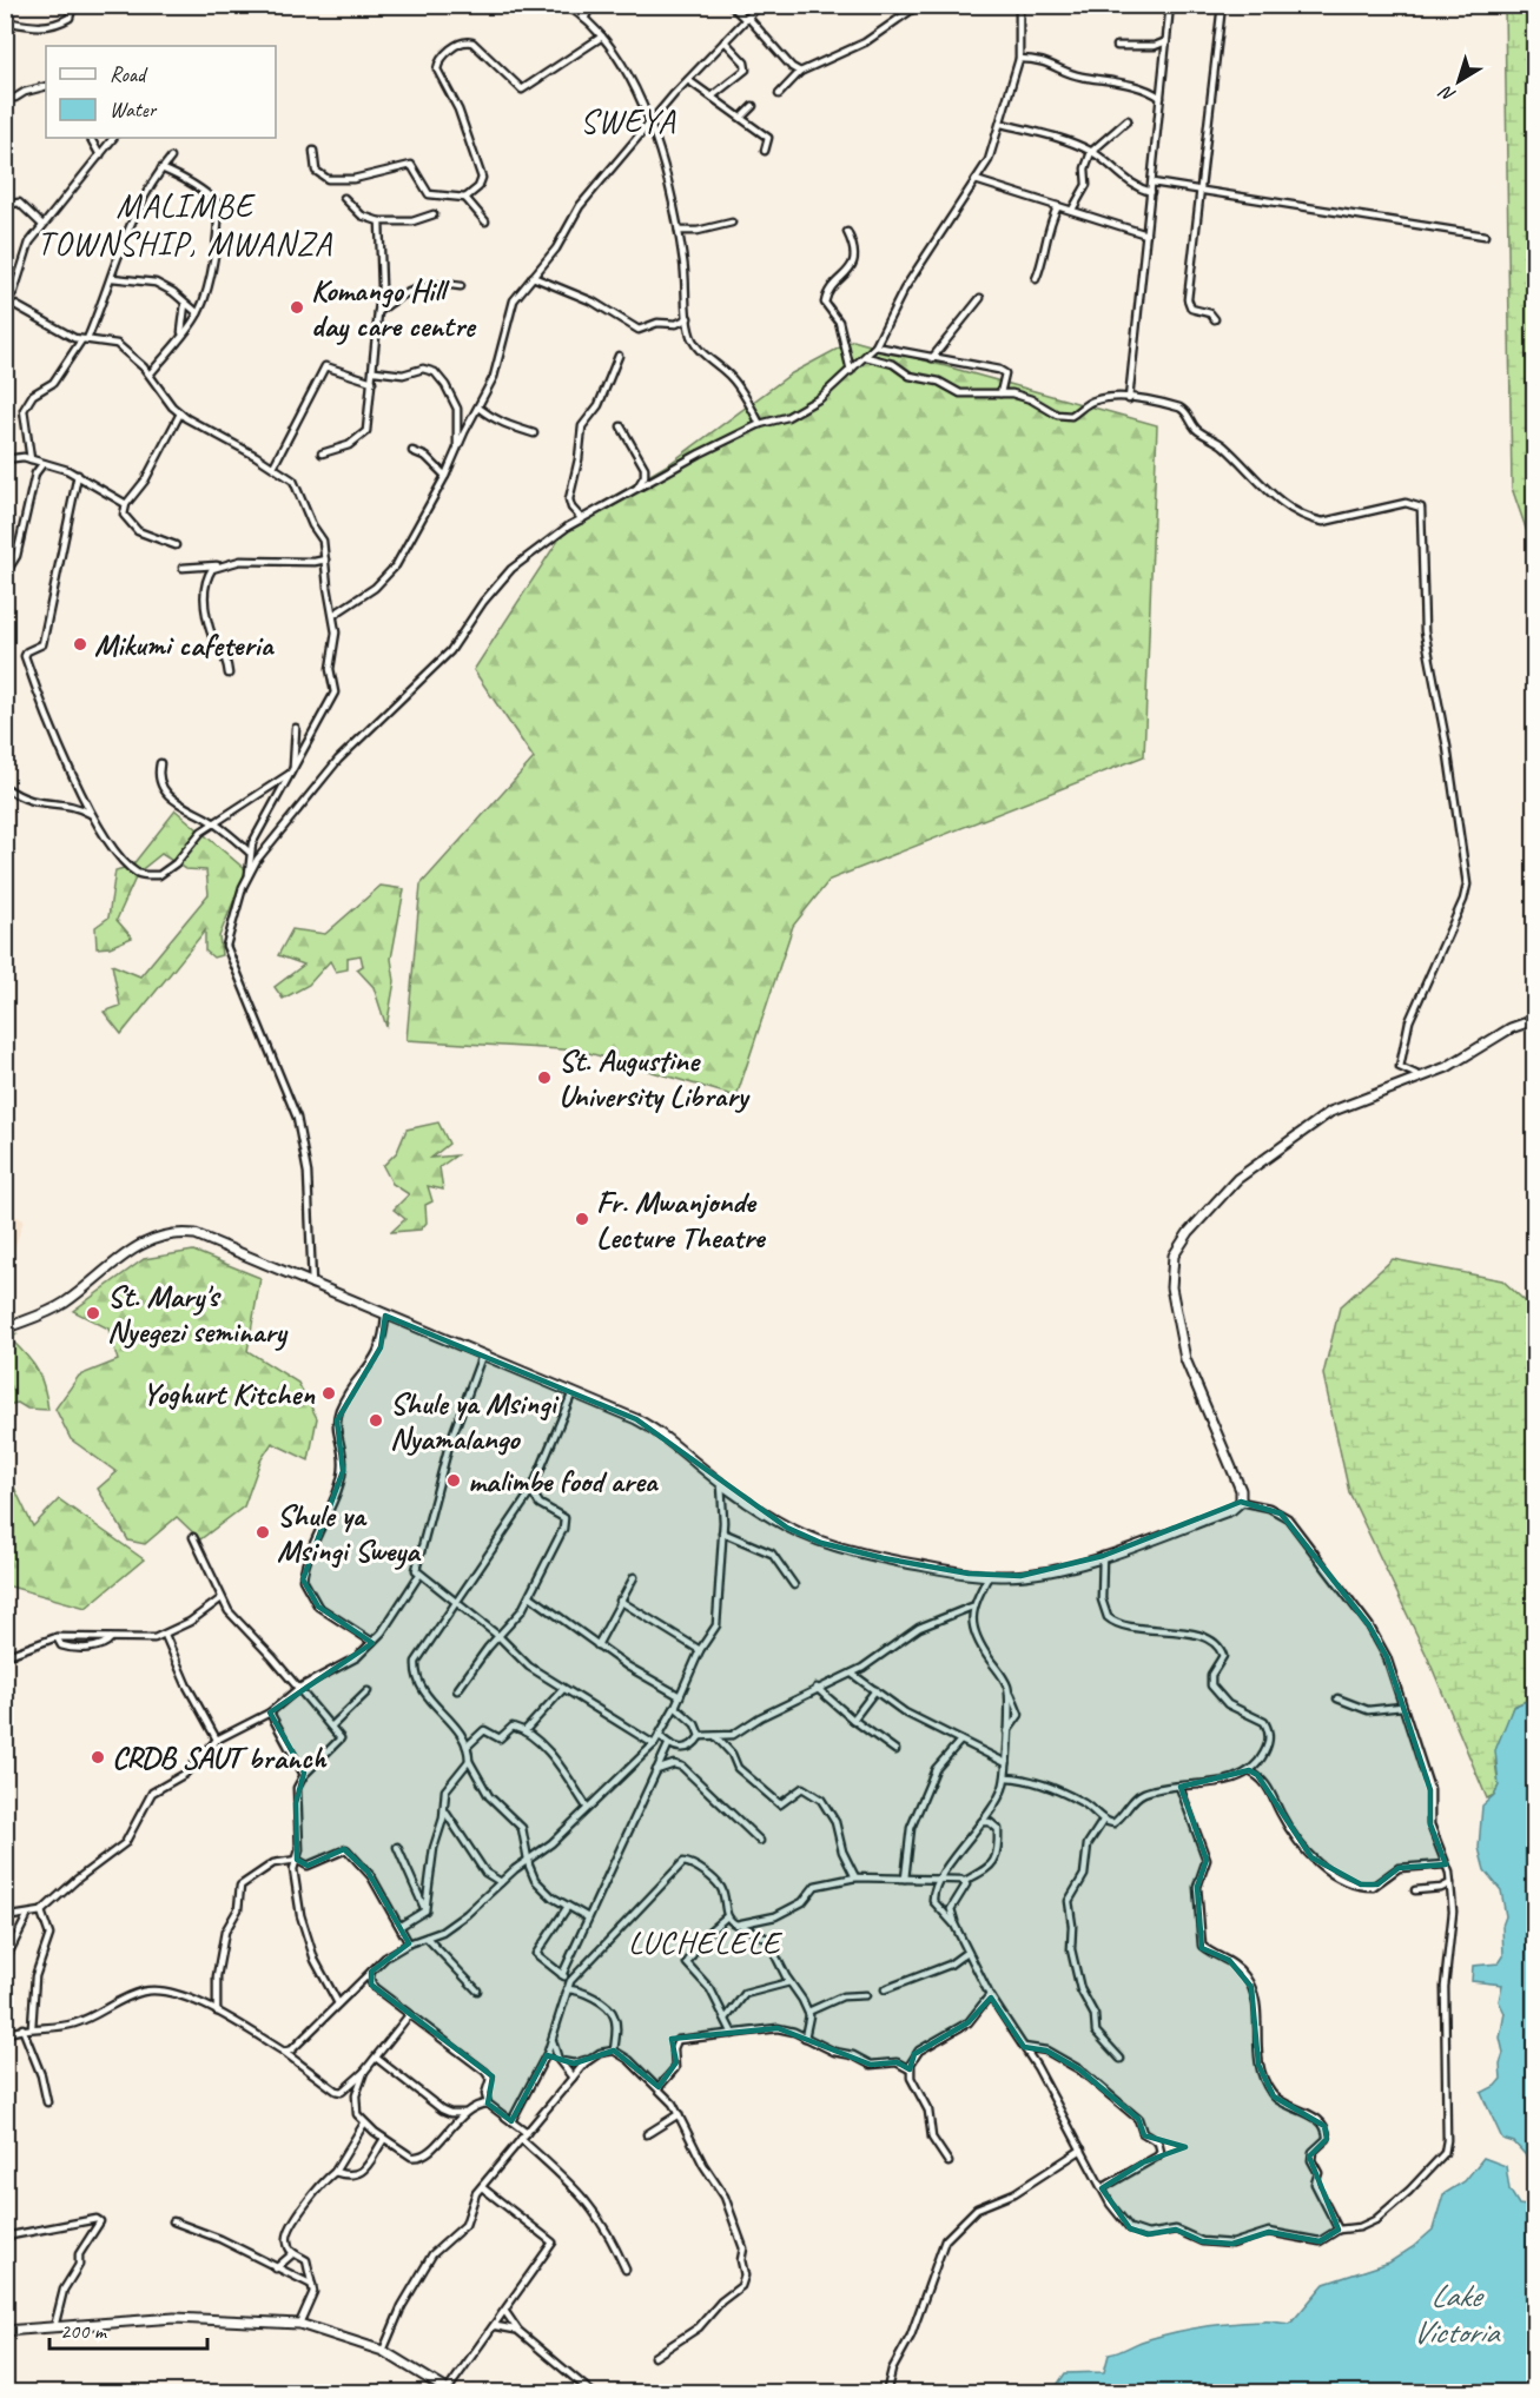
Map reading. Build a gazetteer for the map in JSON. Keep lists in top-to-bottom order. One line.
{"districts":["SWEYA","MALIMBE TOWNSHIP, MWANZA","LUCHELELE"],"water":["Lake Victoria"],"places":["Komango Hill day care centre","Mikumi cafeteria","St. Augustine University Library","Fr. Mwanjonde Lecture Theatre","St. Mary's Nyegezi seminary","Yoghurt Kitchen","Shule ya Msingi Nyamalango","malimbe food area","Shule ya Msingi Sweya","CRDB SAUT branch"],"legend":["Road","Water"],"scale_bar":"200 m","north":"bottom left"}
